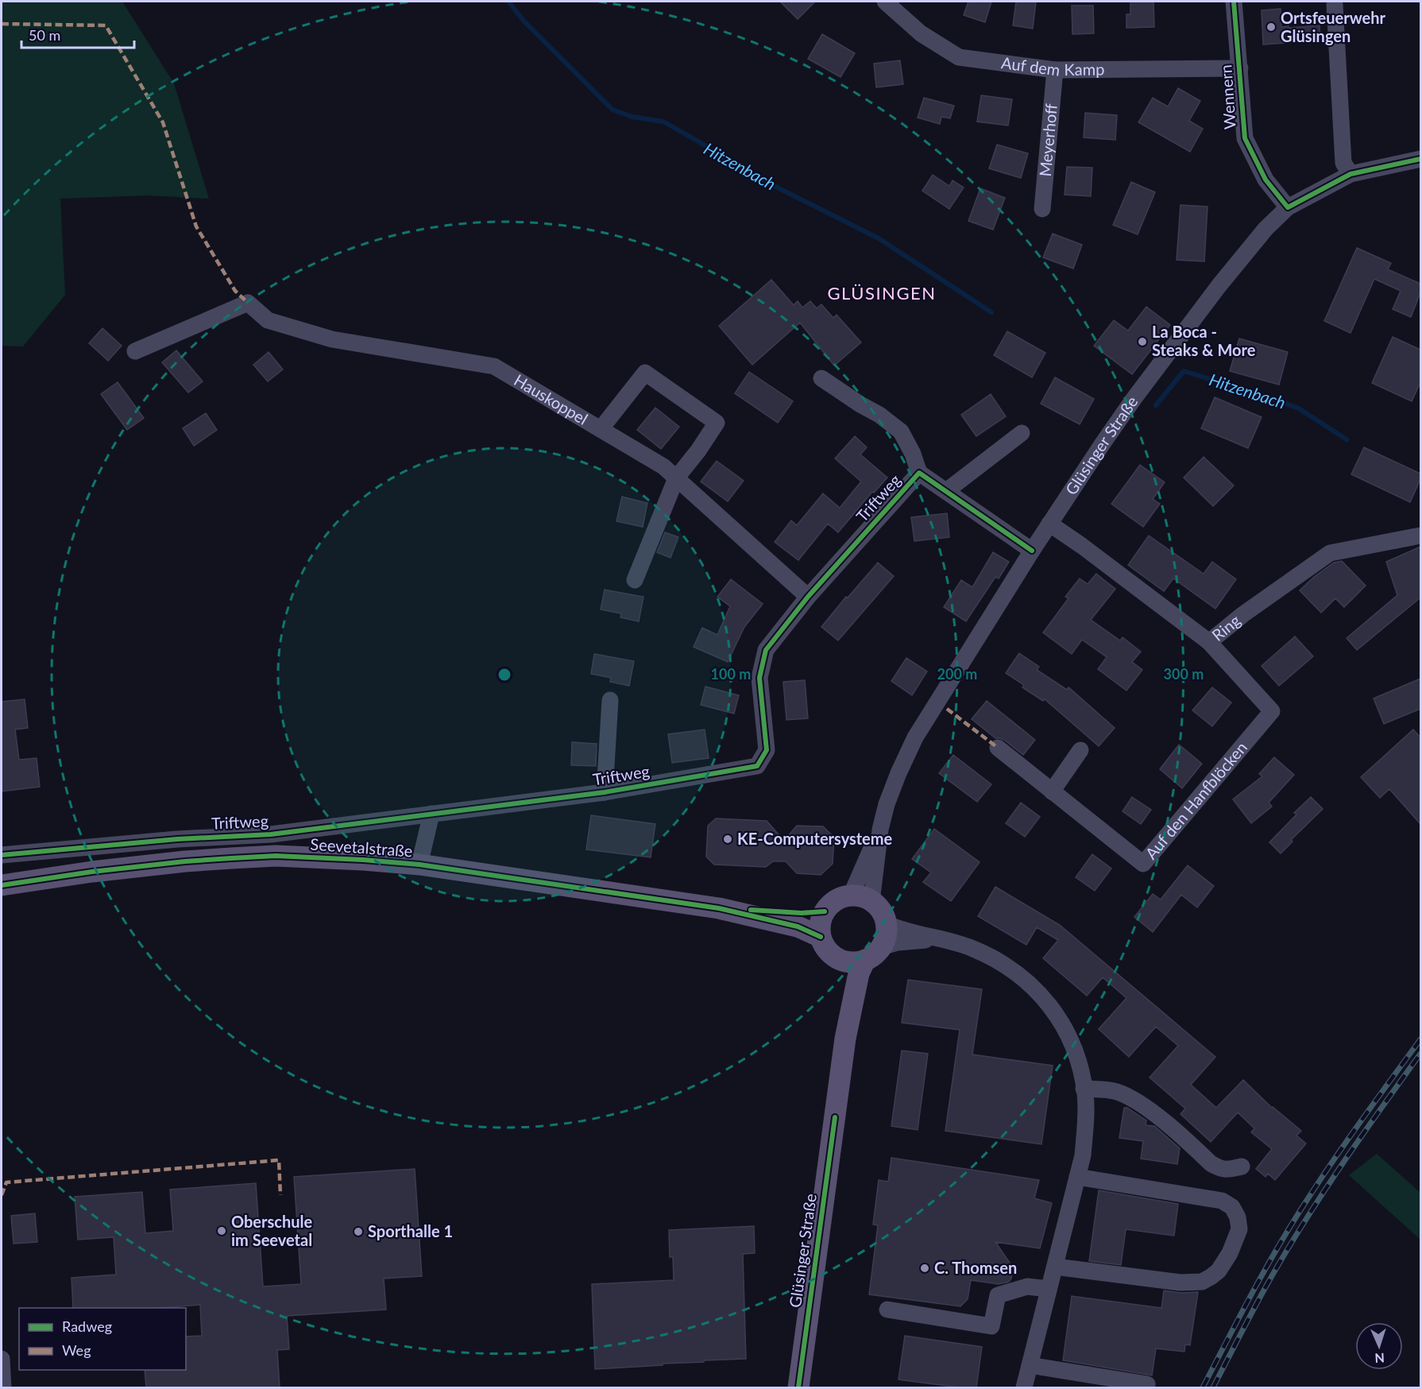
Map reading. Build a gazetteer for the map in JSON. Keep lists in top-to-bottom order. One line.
{"streets":{"main road":["Glüsinger Straße","Seevetalstraße"],"street":["Auf dem Kamp","Wennern","Meyerhoff","Hauskoppel","Triftweg","Ring","Auf den Hanfblöcken"]},"crossings":[["Auf dem Kamp","Wennern"],["Auf dem Kamp","Meyerhoff"],["Wennern","Glüsinger Straße"],["Hauskoppel","Triftweg"],["Glüsinger Straße","Triftweg"],["Glüsinger Straße","Ring"],["Glüsinger Straße","Seevetalstraße"],["Ring","Auf den Hanfblöcken"]],"districts":["GLÜSINGEN"],"water":["Hitzenbach"],"places":["Ortsfeuerwehr Glüsingen","La Boca - Steaks & More","KE-Computersysteme","Oberschule im Seevetal","Sporthalle 1","C. Thomsen"],"legend":["Radweg","Weg"],"scale_bar":"50 m","north":"bottom","rings":["100 m","200 m","300 m"]}
